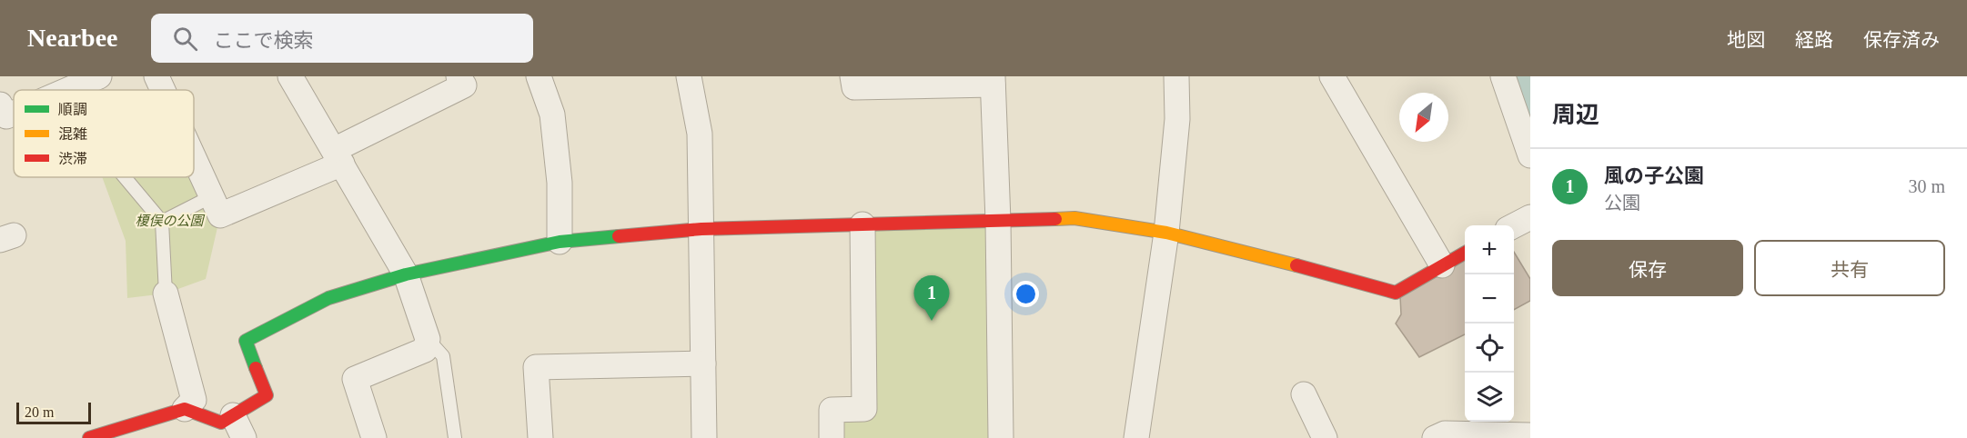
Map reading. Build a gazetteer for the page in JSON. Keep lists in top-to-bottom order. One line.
{"parks":["榎俣の公園"],"legend":["順調","混雑","渋滞"],"scale_bar":"20 m","north":"bottom left","page":{"header":"Nearbee","search":"ここで検索","nav":["地図","経路","保存済み"],"heading":"周辺","list":[{"mark":"1","name":"風の子公園","note":"公園","value":"30 m"}],"buttons":["保存","共有"],"map_buttons":["+","−"],"pins":"1","scale":"20 m"}}
